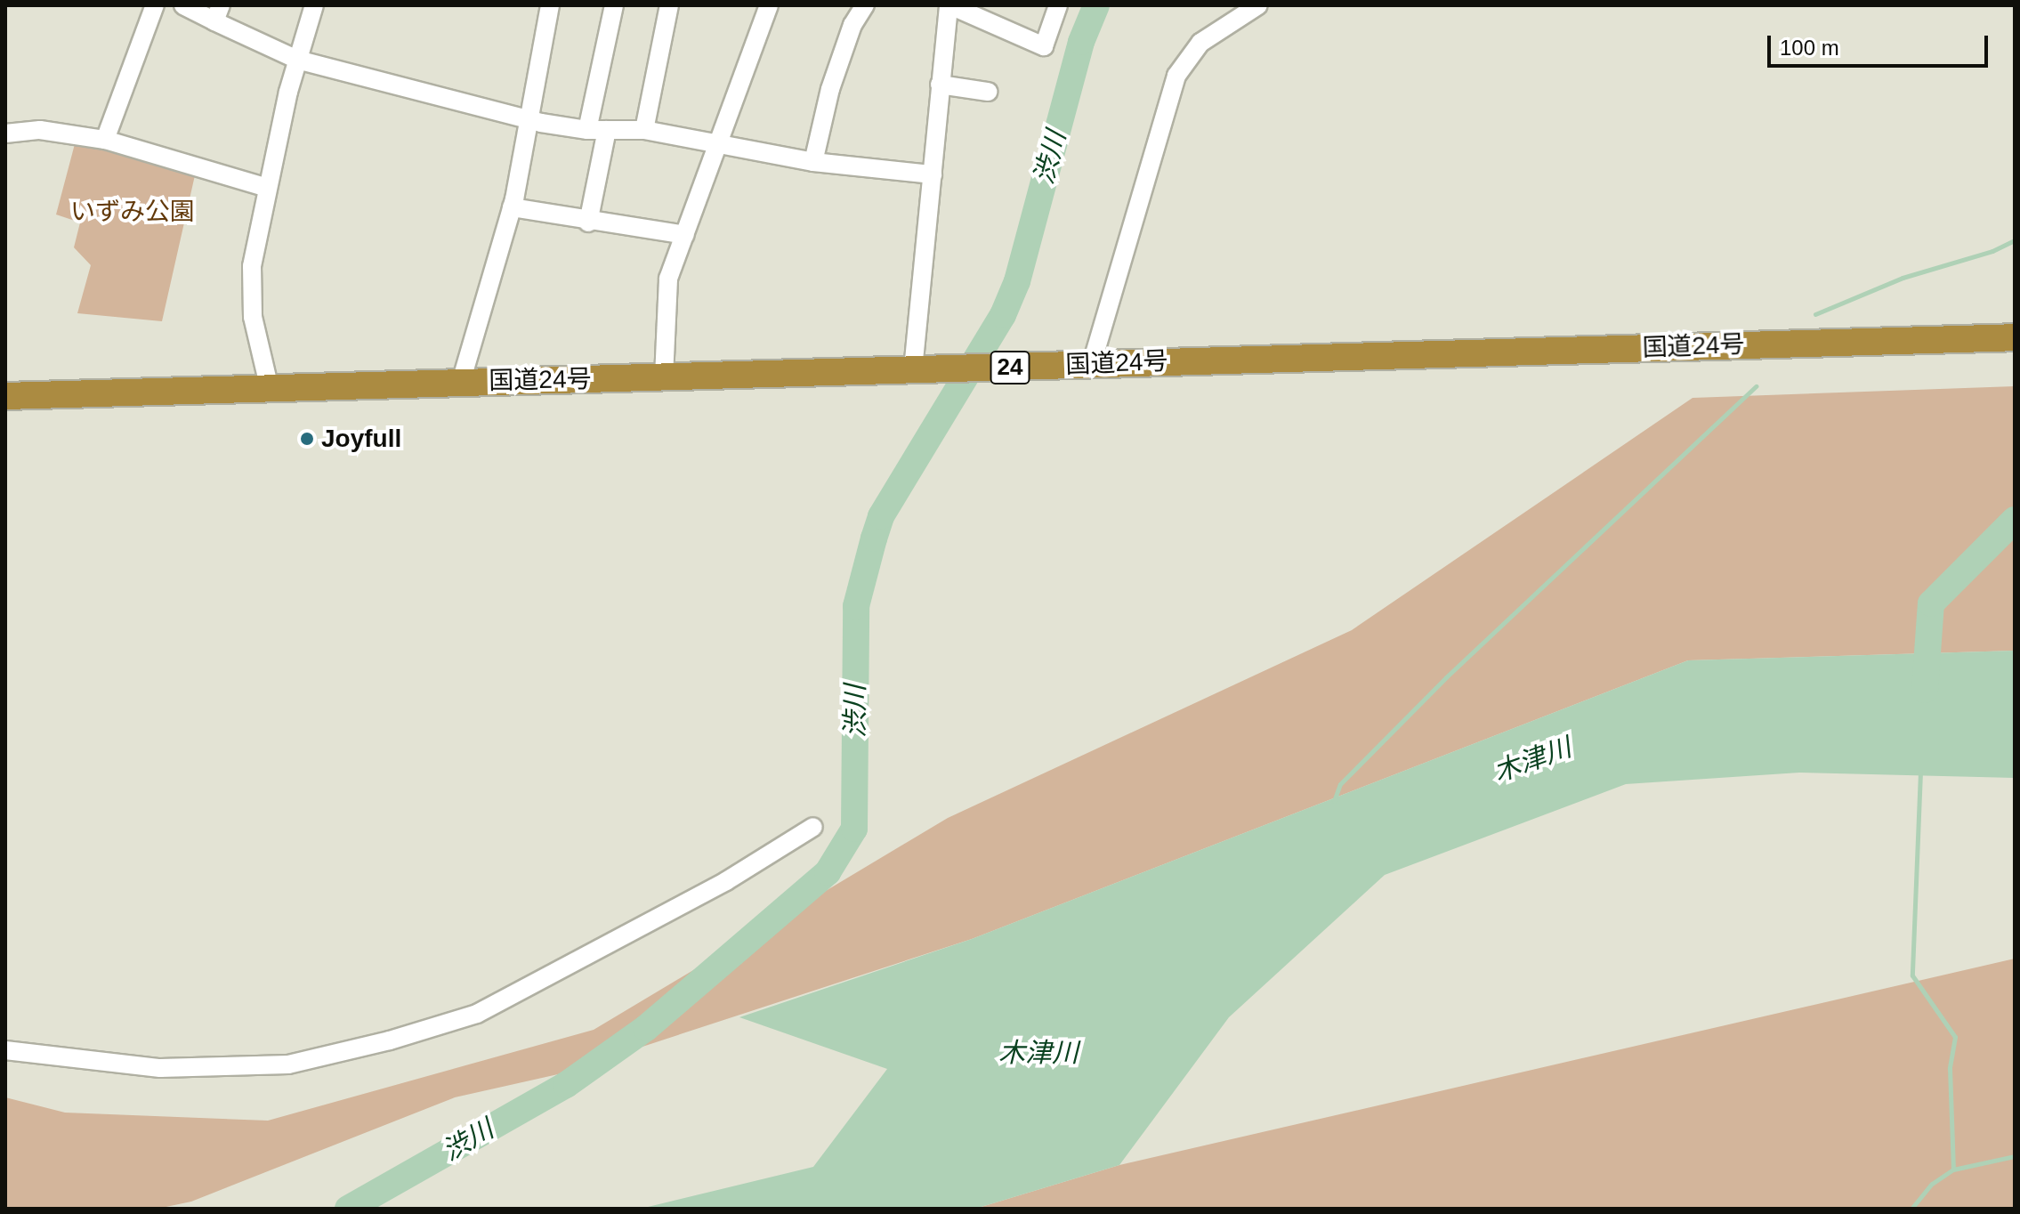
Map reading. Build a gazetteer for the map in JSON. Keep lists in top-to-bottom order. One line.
{"streets":{"highway":["国道24号","24"]},"water":["渋川","木津川"],"parks":["いずみ公園"],"places":["Joyfull"],"scale_bar":"100 m"}
